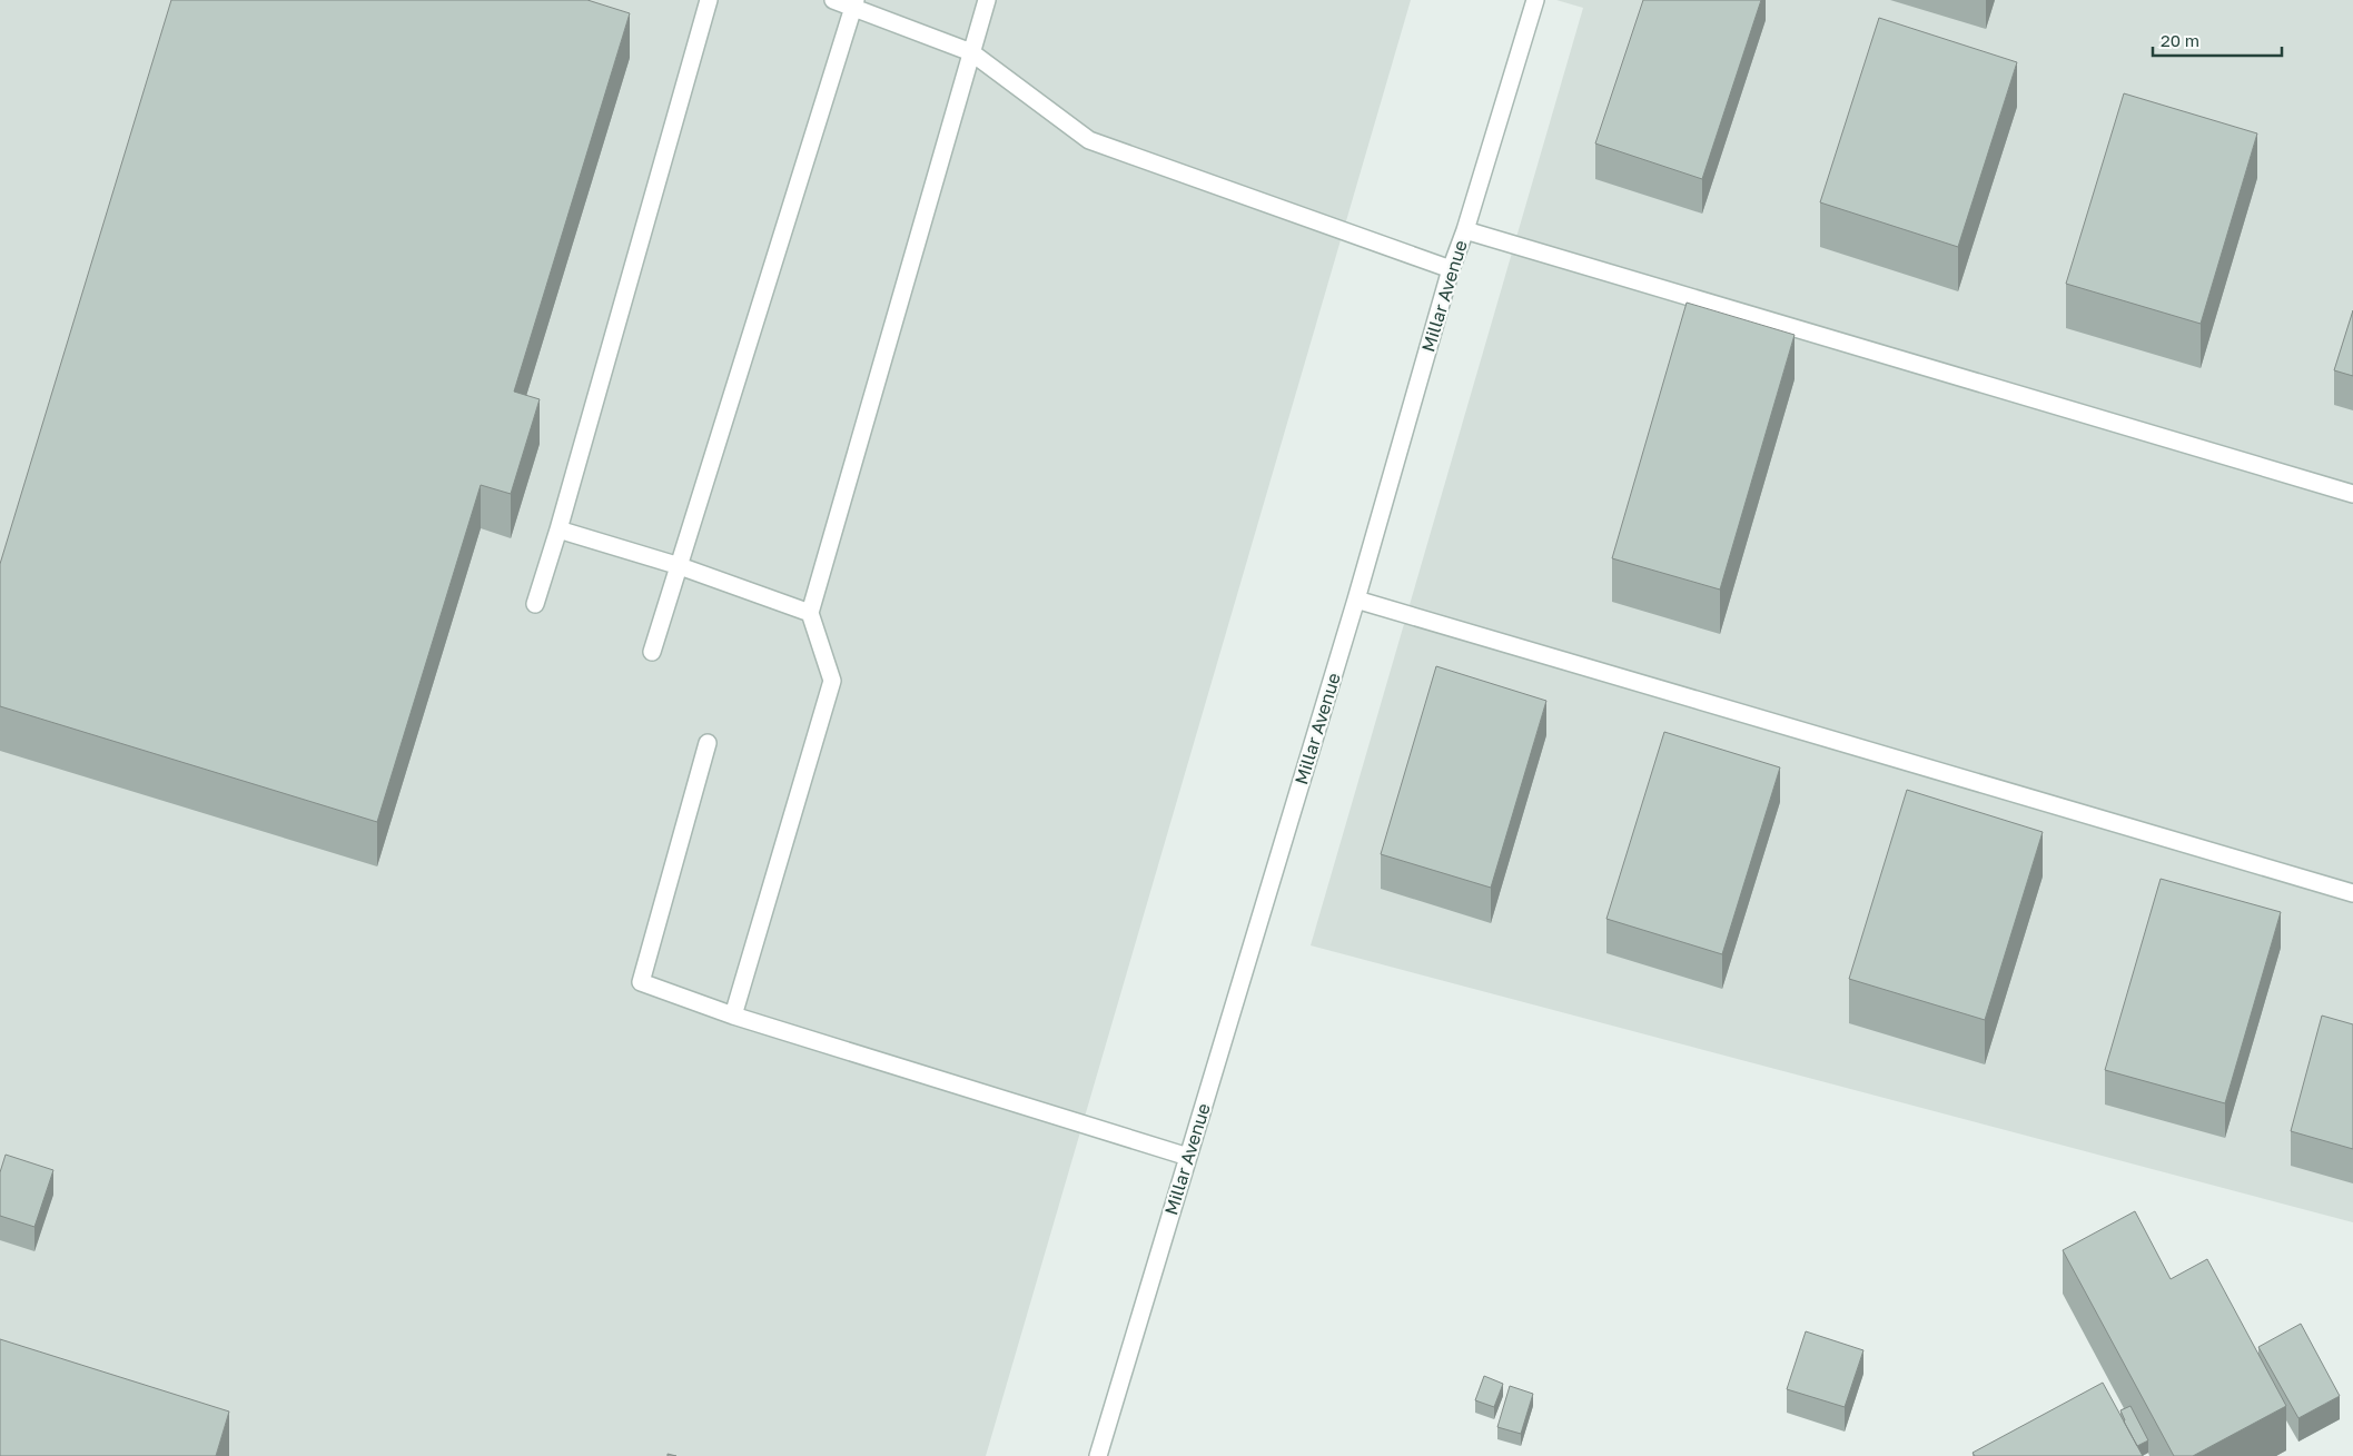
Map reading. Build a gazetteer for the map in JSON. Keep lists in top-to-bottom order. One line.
{"streets":{"street":["Millar Avenue"]},"scale_bar":"20 m"}
